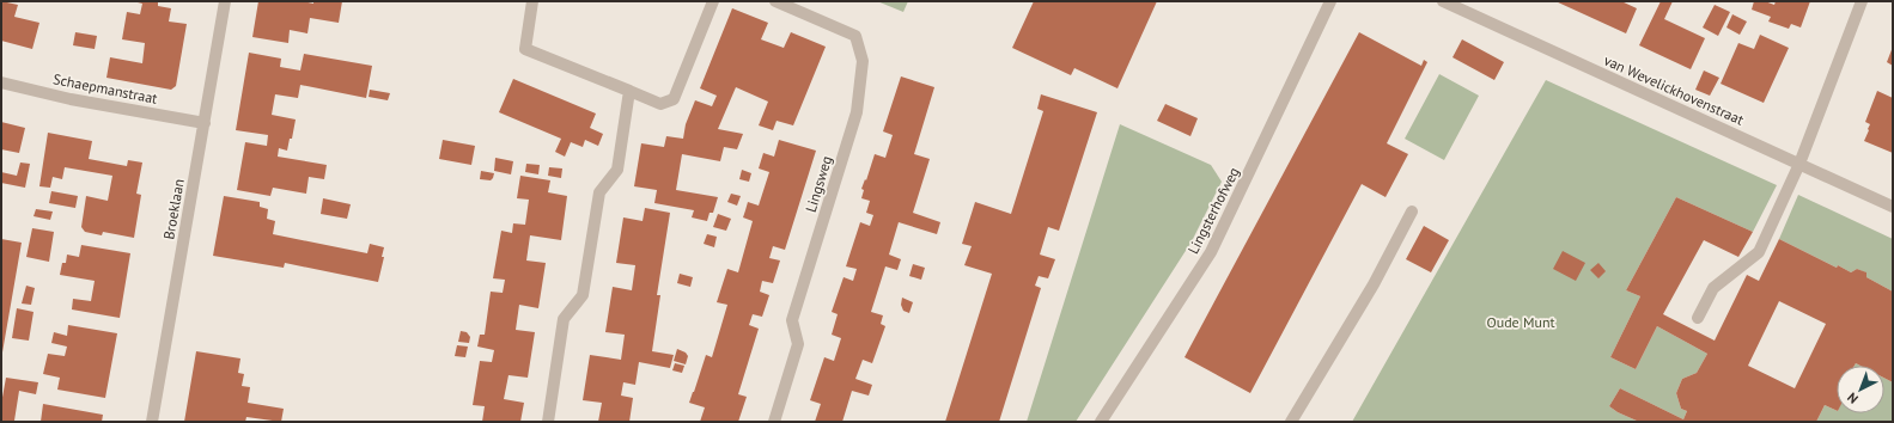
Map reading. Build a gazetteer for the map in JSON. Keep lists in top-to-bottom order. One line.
{"streets":{"street":["Schaepmanstraat","van Wevelickhovenstraat","Lingsweg","Broeklaan","Lingsterhofweg"]},"crossings":[["Schaepmanstraat","Broeklaan"]],"parks":["Oude Munt"],"north":"bottom left"}
